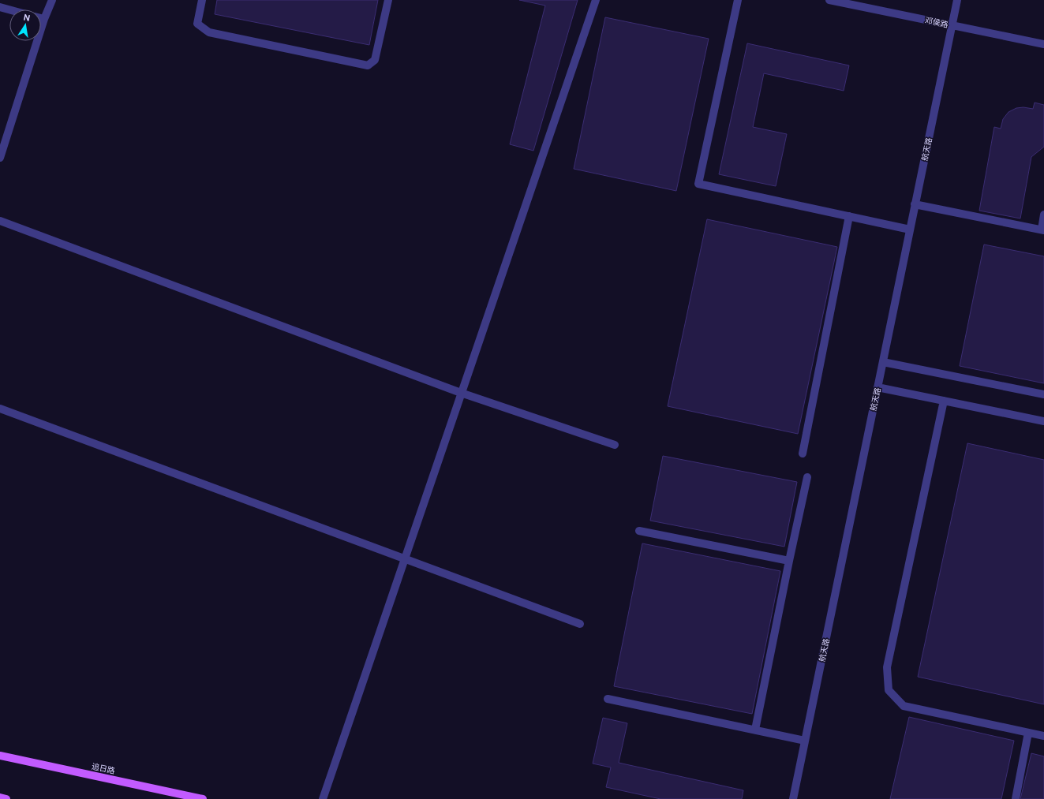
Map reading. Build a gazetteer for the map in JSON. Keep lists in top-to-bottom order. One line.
{"streets":{"main road":["追日路"],"street":["邓侯路","航天路"]},"crossings":[["邓侯路","航天路"]],"north":"top"}
